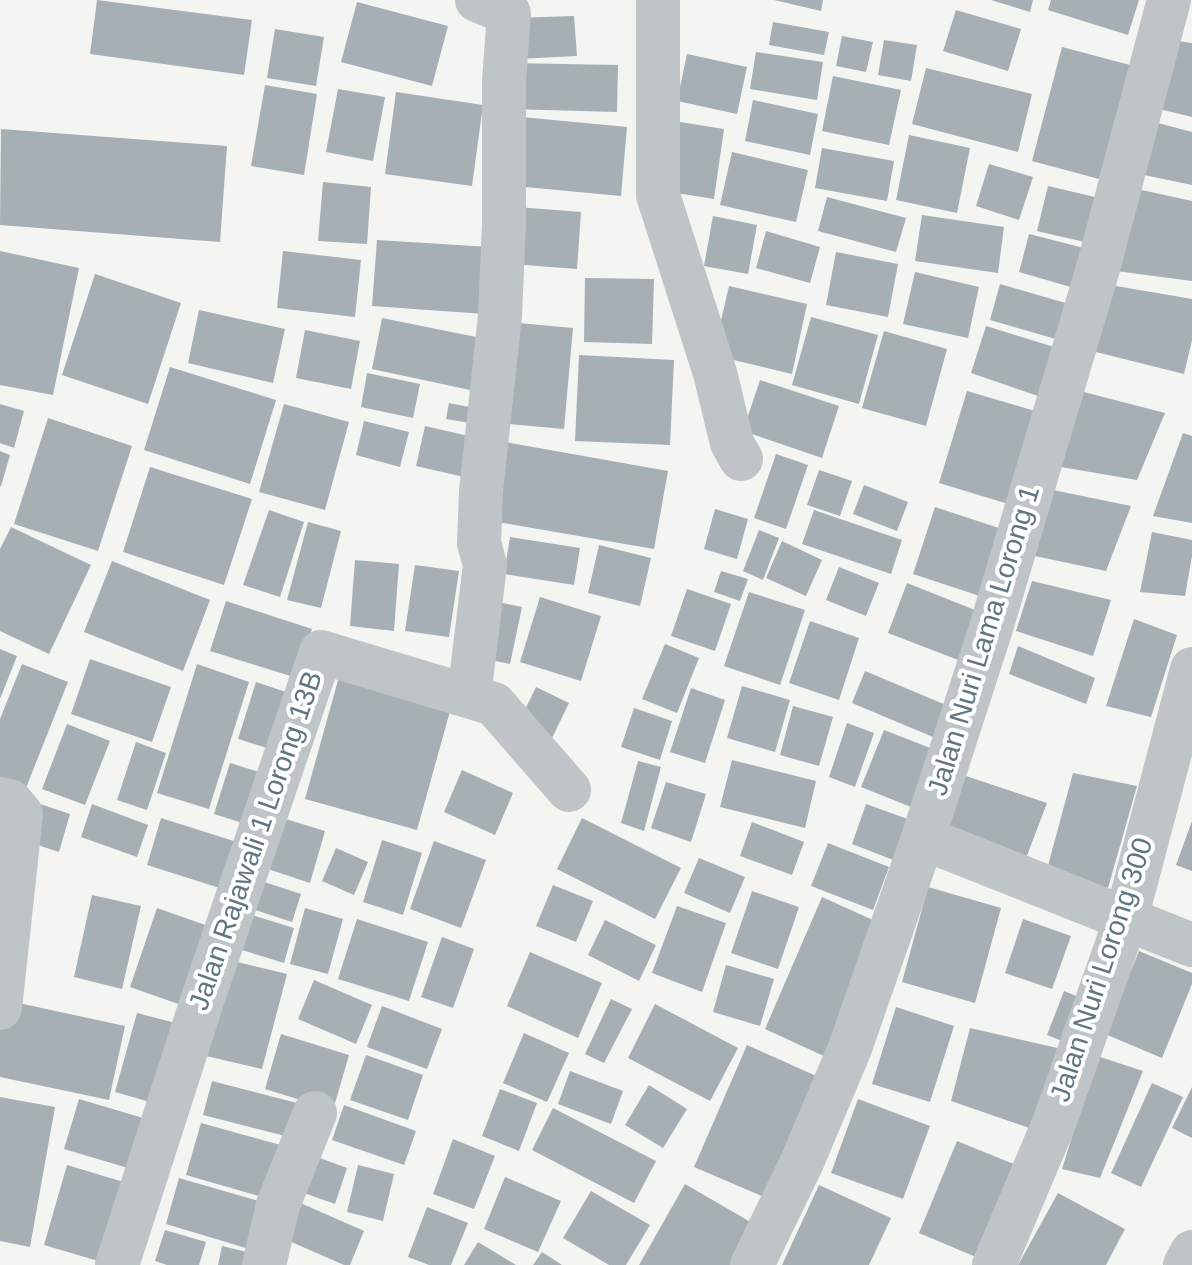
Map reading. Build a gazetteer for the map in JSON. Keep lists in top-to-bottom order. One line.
{"streets":{"street":["Jalan Nuri Lama Lorong 1","Jalan Rajawali 1 Lorong 13B","Jalan Nuri Lorong 300"]}}
